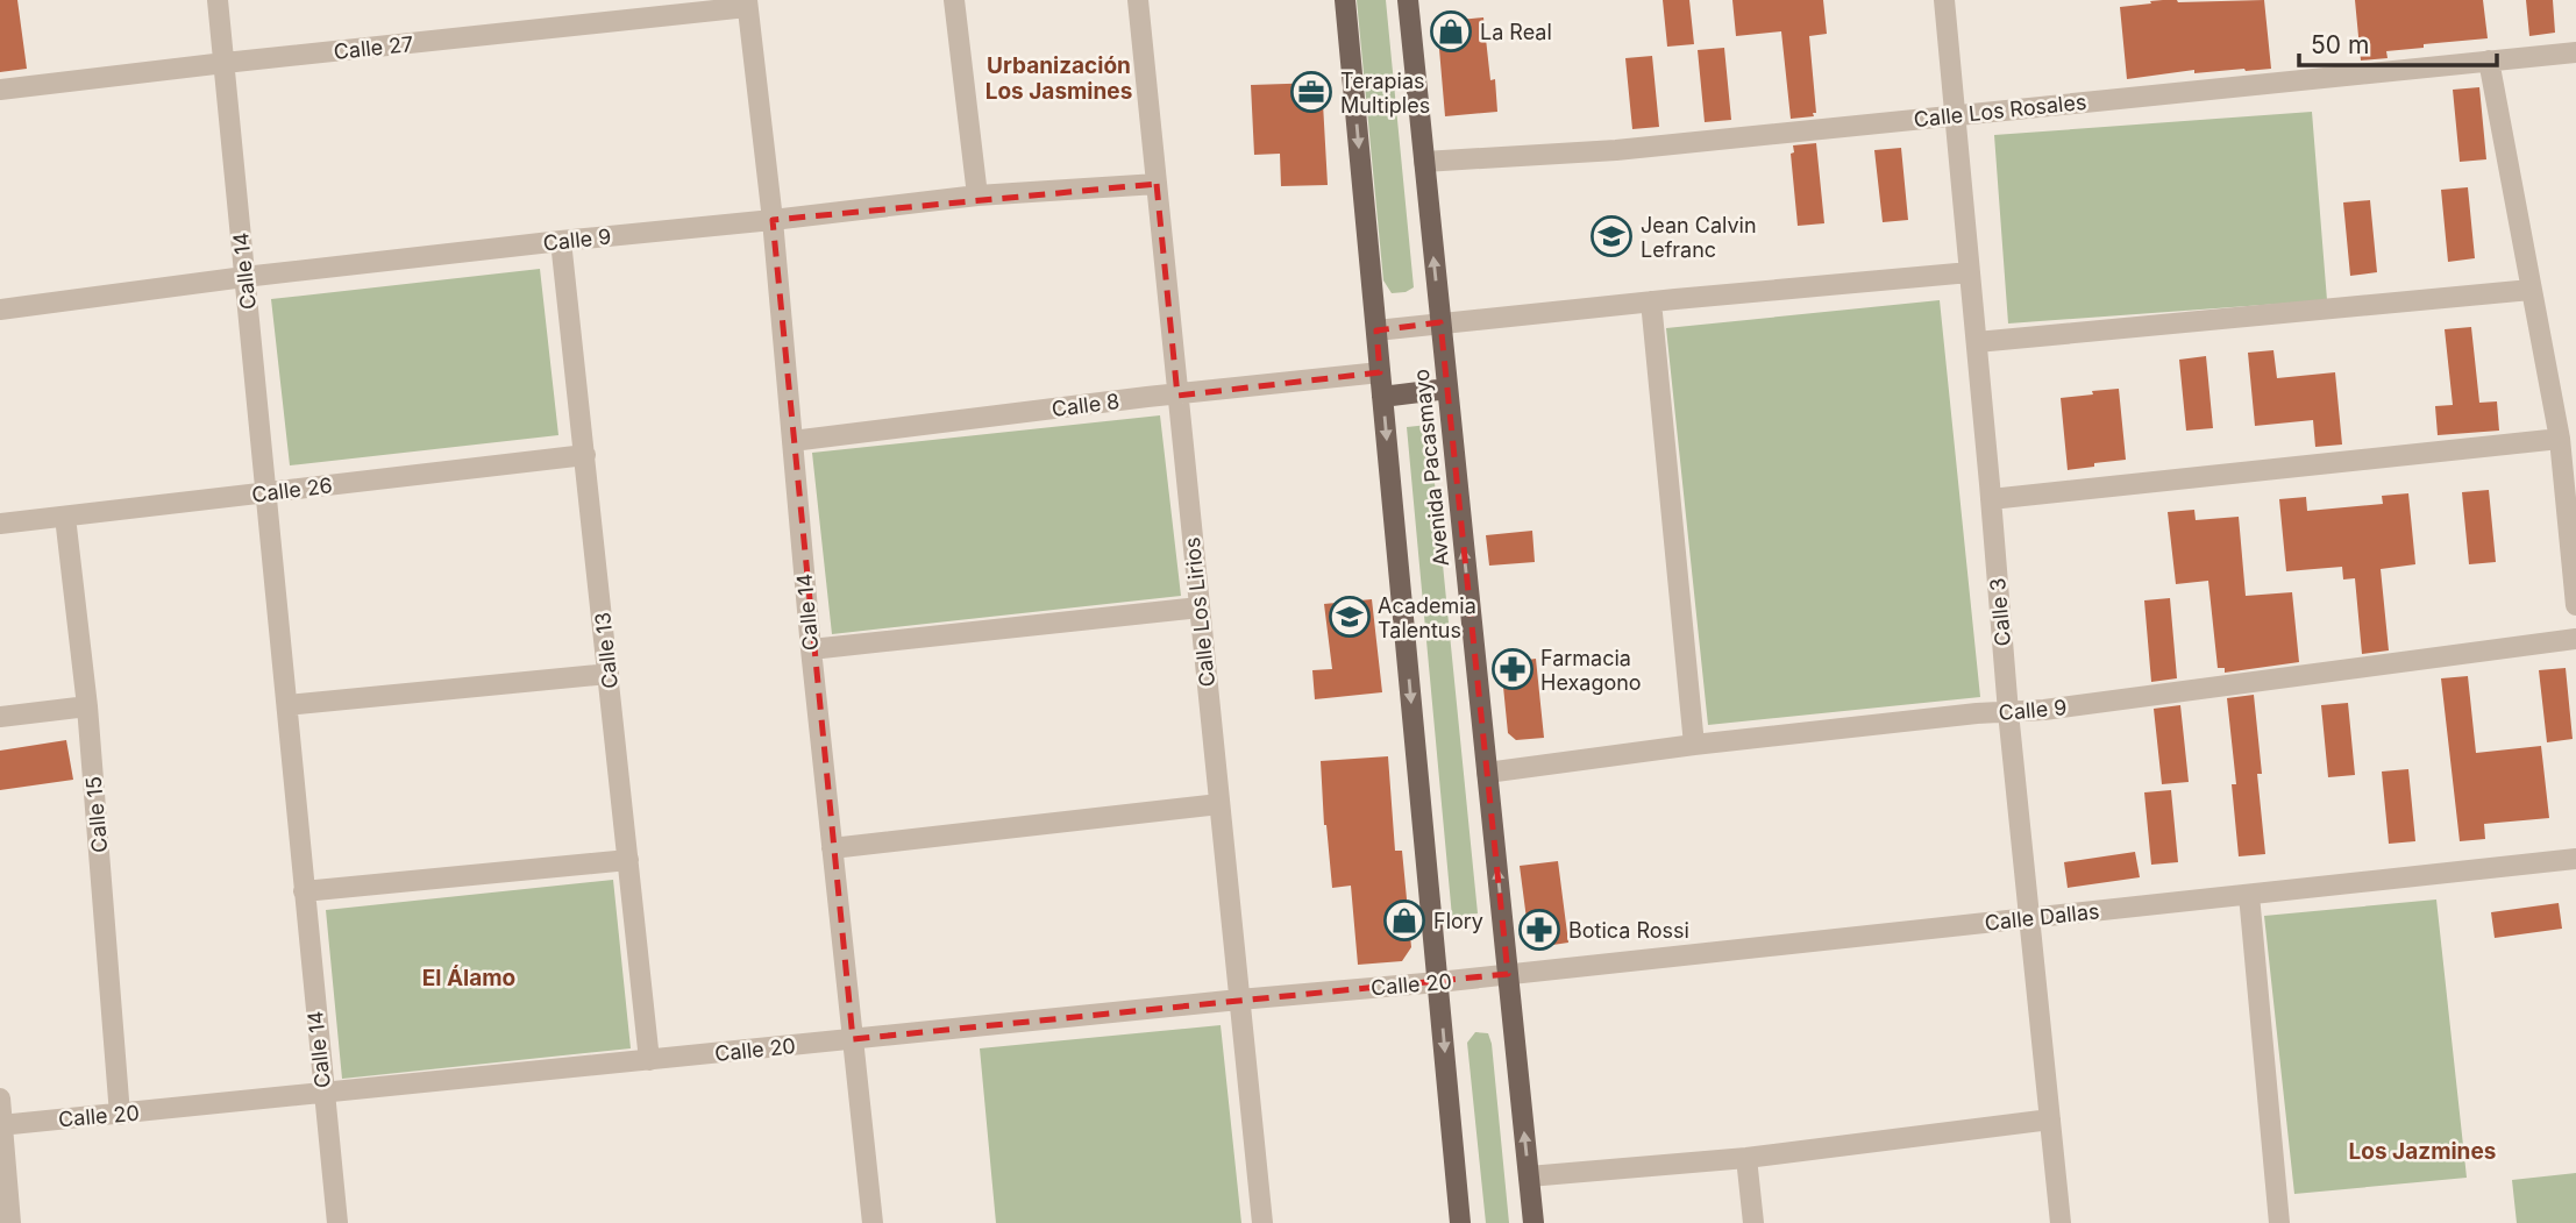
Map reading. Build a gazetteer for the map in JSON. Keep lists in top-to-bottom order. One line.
{"streets":{"main road":["Avenida Pacasmayo"],"street":["Calle 27","Calle Los Rosales","Calle 9","Calle 14","Calle 8","Calle 26","Calle Los Lirios","Calle 3","Calle 13","Calle 15","Calle Dallas","Calle 20"]},"crossings":[["Calle 27","Calle 14"],["Calle Los Rosales","Avenida Pacasmayo"],["Calle Los Rosales","Calle 3"],["Calle 9","Calle 14"],["Calle 9","Avenida Pacasmayo"],["Calle 9","Calle Los Lirios"],["Calle 9","Calle 3"],["Calle 9","Calle 13"],["Calle 14","Calle 8"],["Calle 14","Calle 26"],["Calle 14","Calle 20"],["Calle 8","Avenida Pacasmayo"],["Calle 8","Calle Los Lirios"],["Avenida Pacasmayo","Calle Dallas"],["Avenida Pacasmayo","Calle 20"],["Calle 26","Calle 13"],["Calle 26","Calle 15"],["Calle Los Lirios","Calle 20"],["Calle 3","Calle Dallas"],["Calle 13","Calle 20"],["Calle 15","Calle 20"],["Calle Dallas","Calle 20"]],"districts":["Urbanización Los Jasmines","El Álamo","Los Jazmines"],"places":{"shop":["La Real","Flory"],"office":["Terapias Multiples"],"school or university":["Jean Calvin Lefranc","Academia Talentus"],"pharmacy":["Farmacia Hexagono","Botica Rossi"]},"scale_bar":"50 m"}
